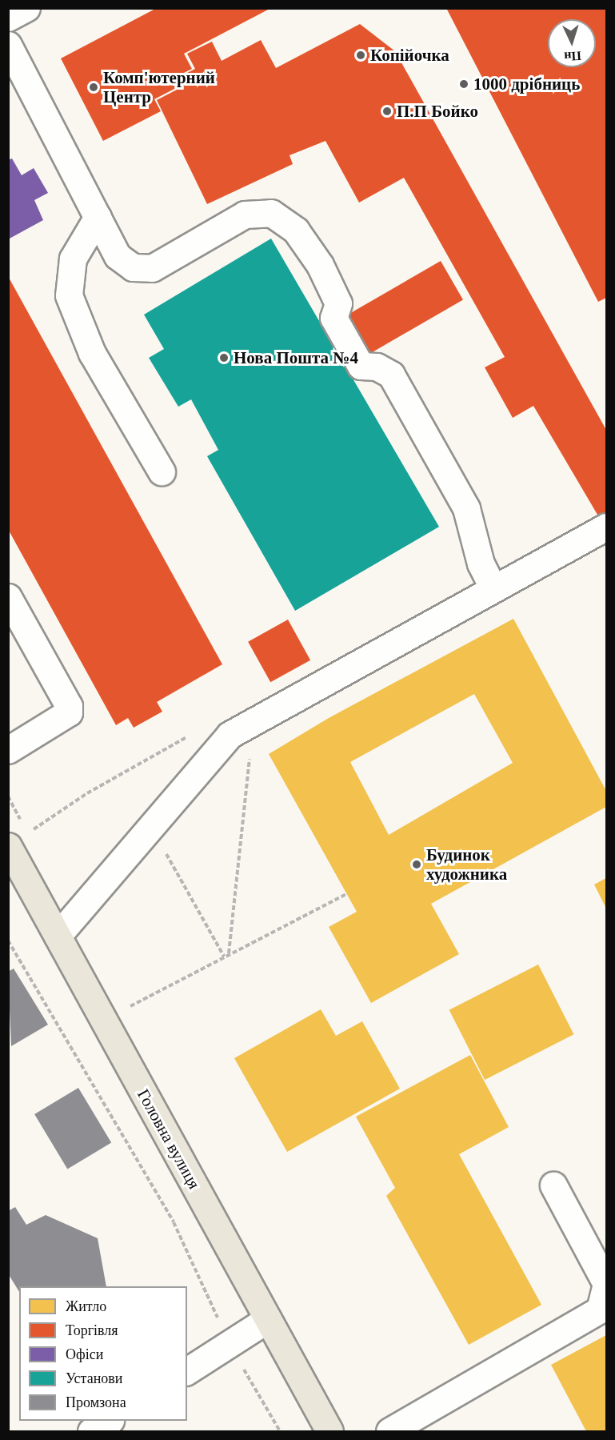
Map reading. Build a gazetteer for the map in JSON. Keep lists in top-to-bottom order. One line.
{"streets":{"main road":["Головна вулиця"]},"places":["Копійочка","1000 дрібниць","Комп'ютерний Центр","П.П Бойко","Нова Пошта №4","Будинок художника"],"legend":["Житло","Торгівля","Офіси","Установи","Промзона"],"north":"bottom"}
